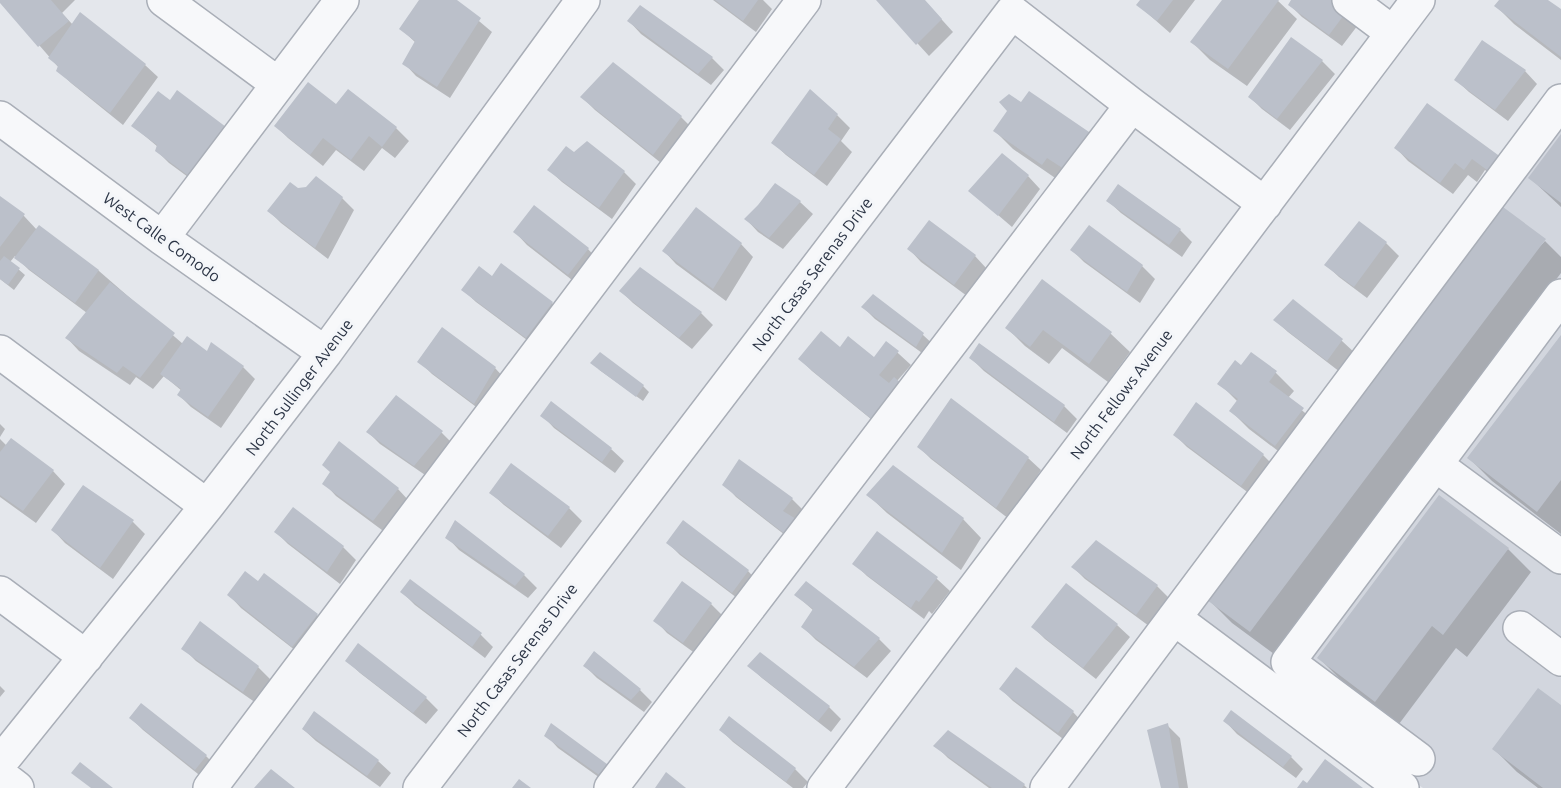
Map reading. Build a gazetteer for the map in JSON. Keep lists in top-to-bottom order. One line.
{"streets":{"street":["West Calle Comodo","North Casas Serenas Drive","North Sullinger Avenue","North Fellows Avenue"]},"crossings":[["West Calle Comodo","North Sullinger Avenue"],["North Casas Serenas Drive","North Fellows Avenue"]]}
